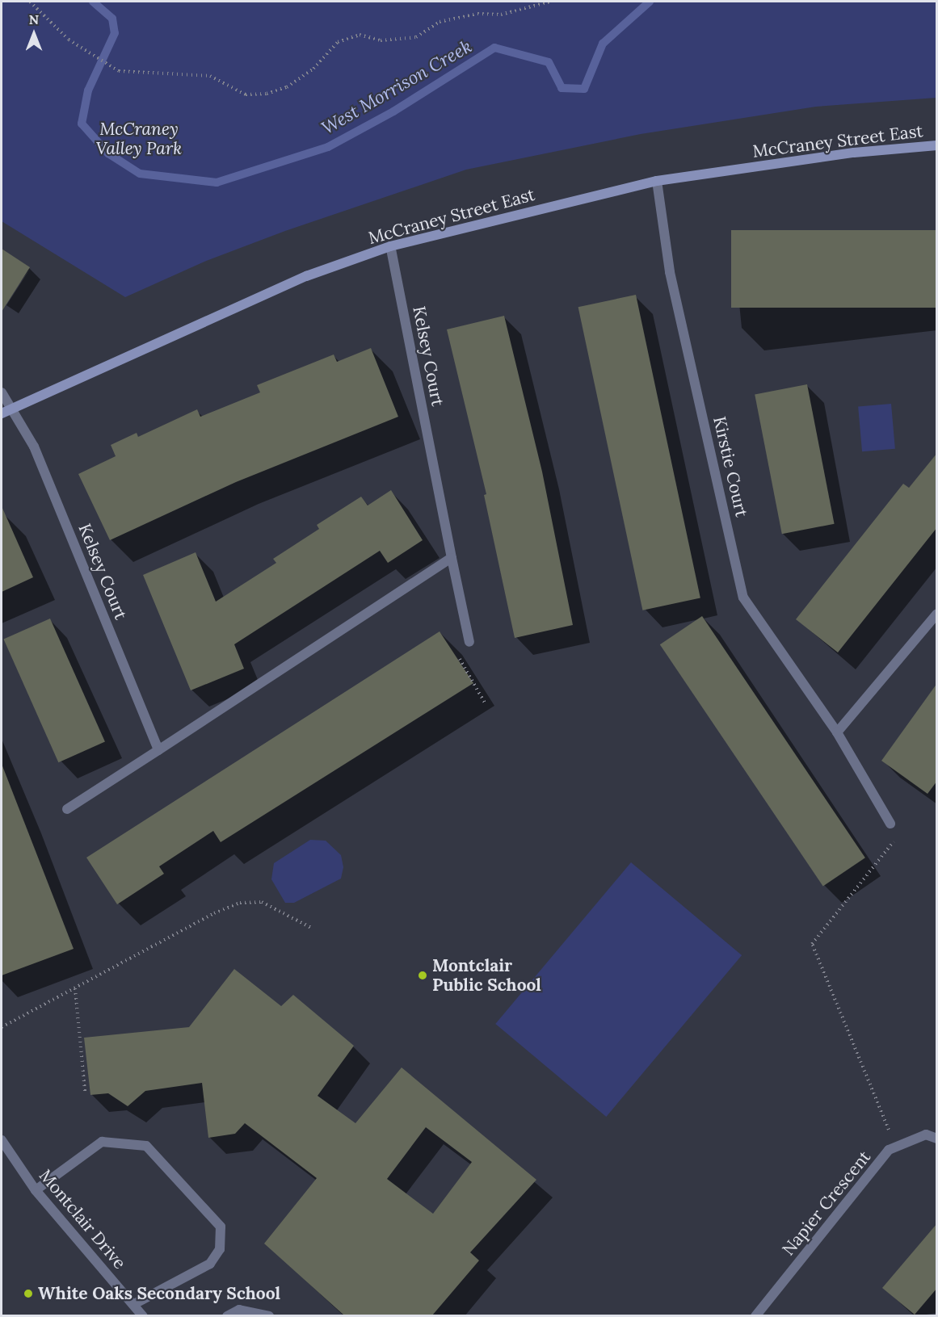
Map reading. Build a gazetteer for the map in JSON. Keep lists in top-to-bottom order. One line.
{"streets":{"street":["McCraney Street East","Kelsey Court","Kirstie Court","Napier Crescent","Montclair Drive"]},"crossings":[["McCraney Street East","Kelsey Court"],["McCraney Street East","Kirstie Court"]],"water":["West Morrison Creek"],"parks":["McCraney Valley Park"],"places":["Montclair Public School","White Oaks Secondary School"],"north":"top"}
